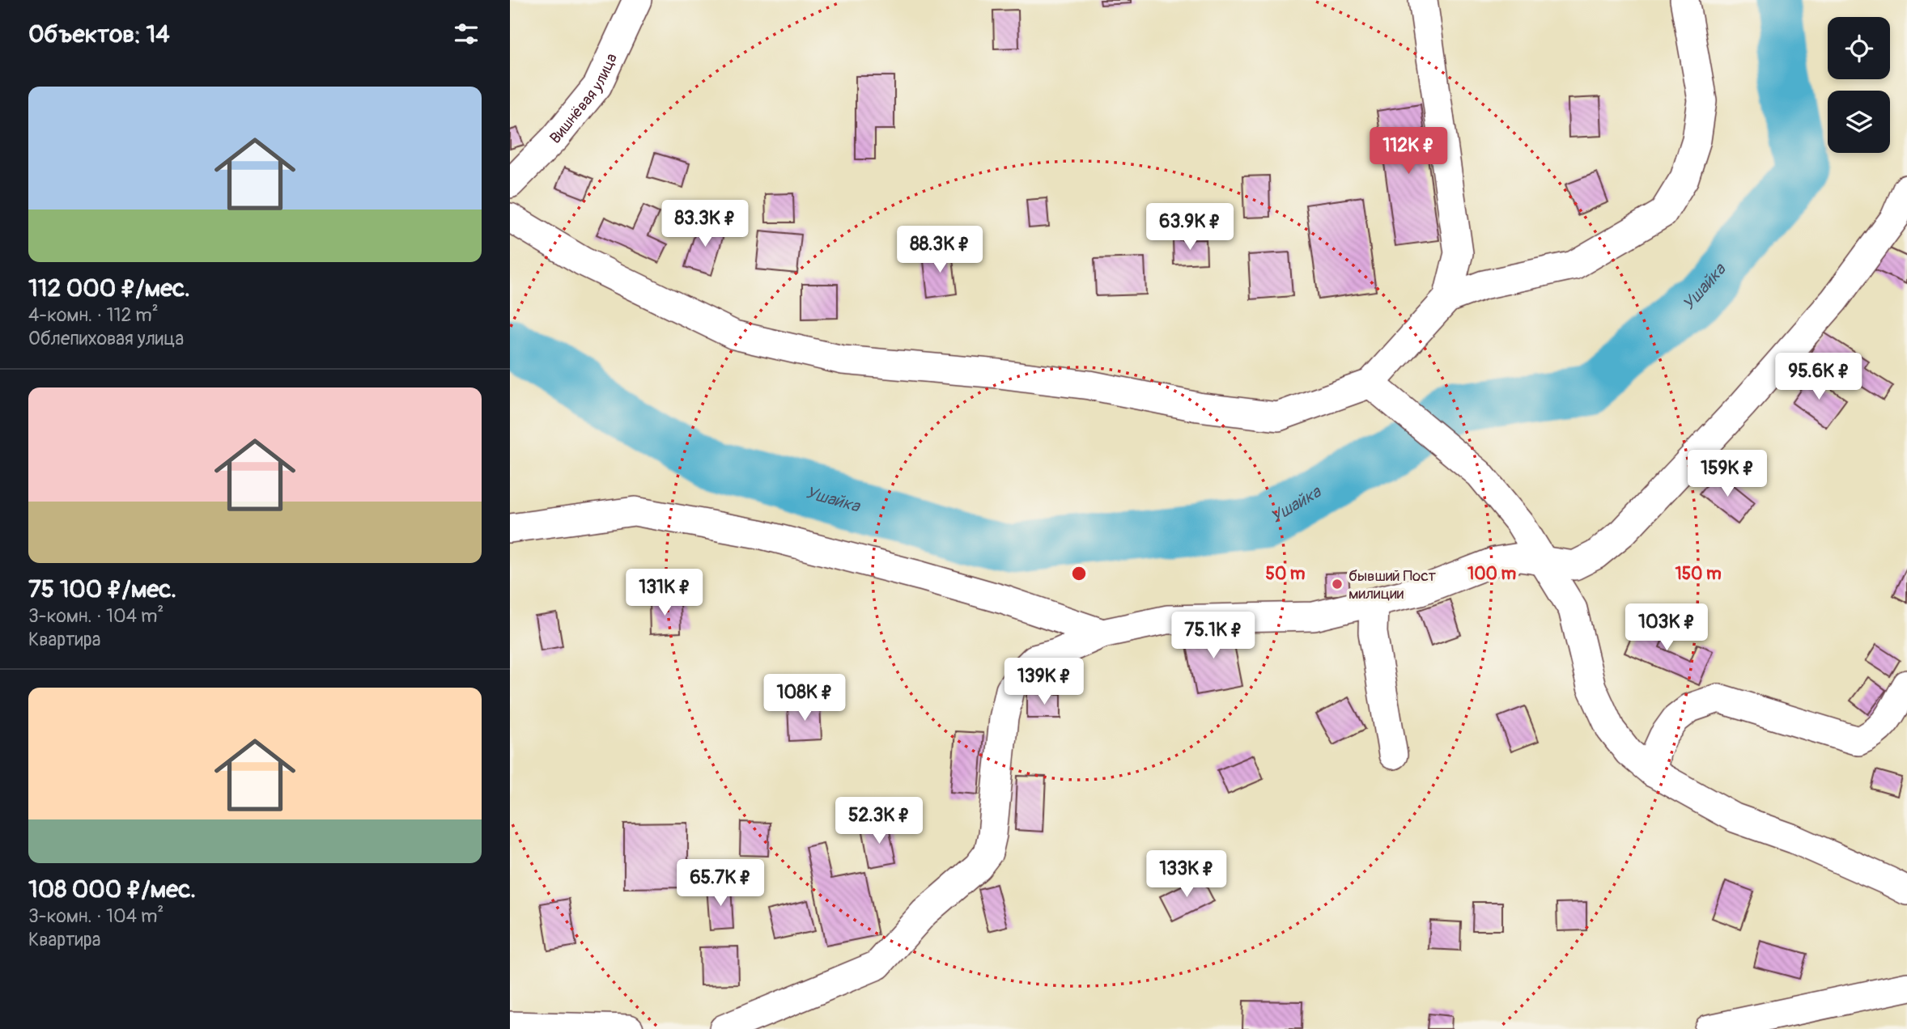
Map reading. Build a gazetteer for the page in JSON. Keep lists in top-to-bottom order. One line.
{"streets":{"street":["Вишнёвая улица"]},"water":["Ушайка"],"places":["бывший Пост милиции"],"page":{"heading":"Объектов: 14","list":[{"name":"112 000 ₽/мес.","note":"4-комн. · 112 m² · Облепиховая улица"},{"name":"75 100 ₽/мес.","note":"3-комн. · 104 m² · Квартира"},{"name":"108 000 ₽/мес.","note":"3-комн. · 104 m² · Квартира"}],"price":["112K ₽","83.3K ₽","63.9K ₽","88.3K ₽","95.6K ₽","159K ₽","131K ₽","103K ₽","75.1K ₽","139K ₽","108K ₽","52.3K ₽","133K ₽","65.7K ₽"]},"rings":["50 m","100 m","150 m"]}
